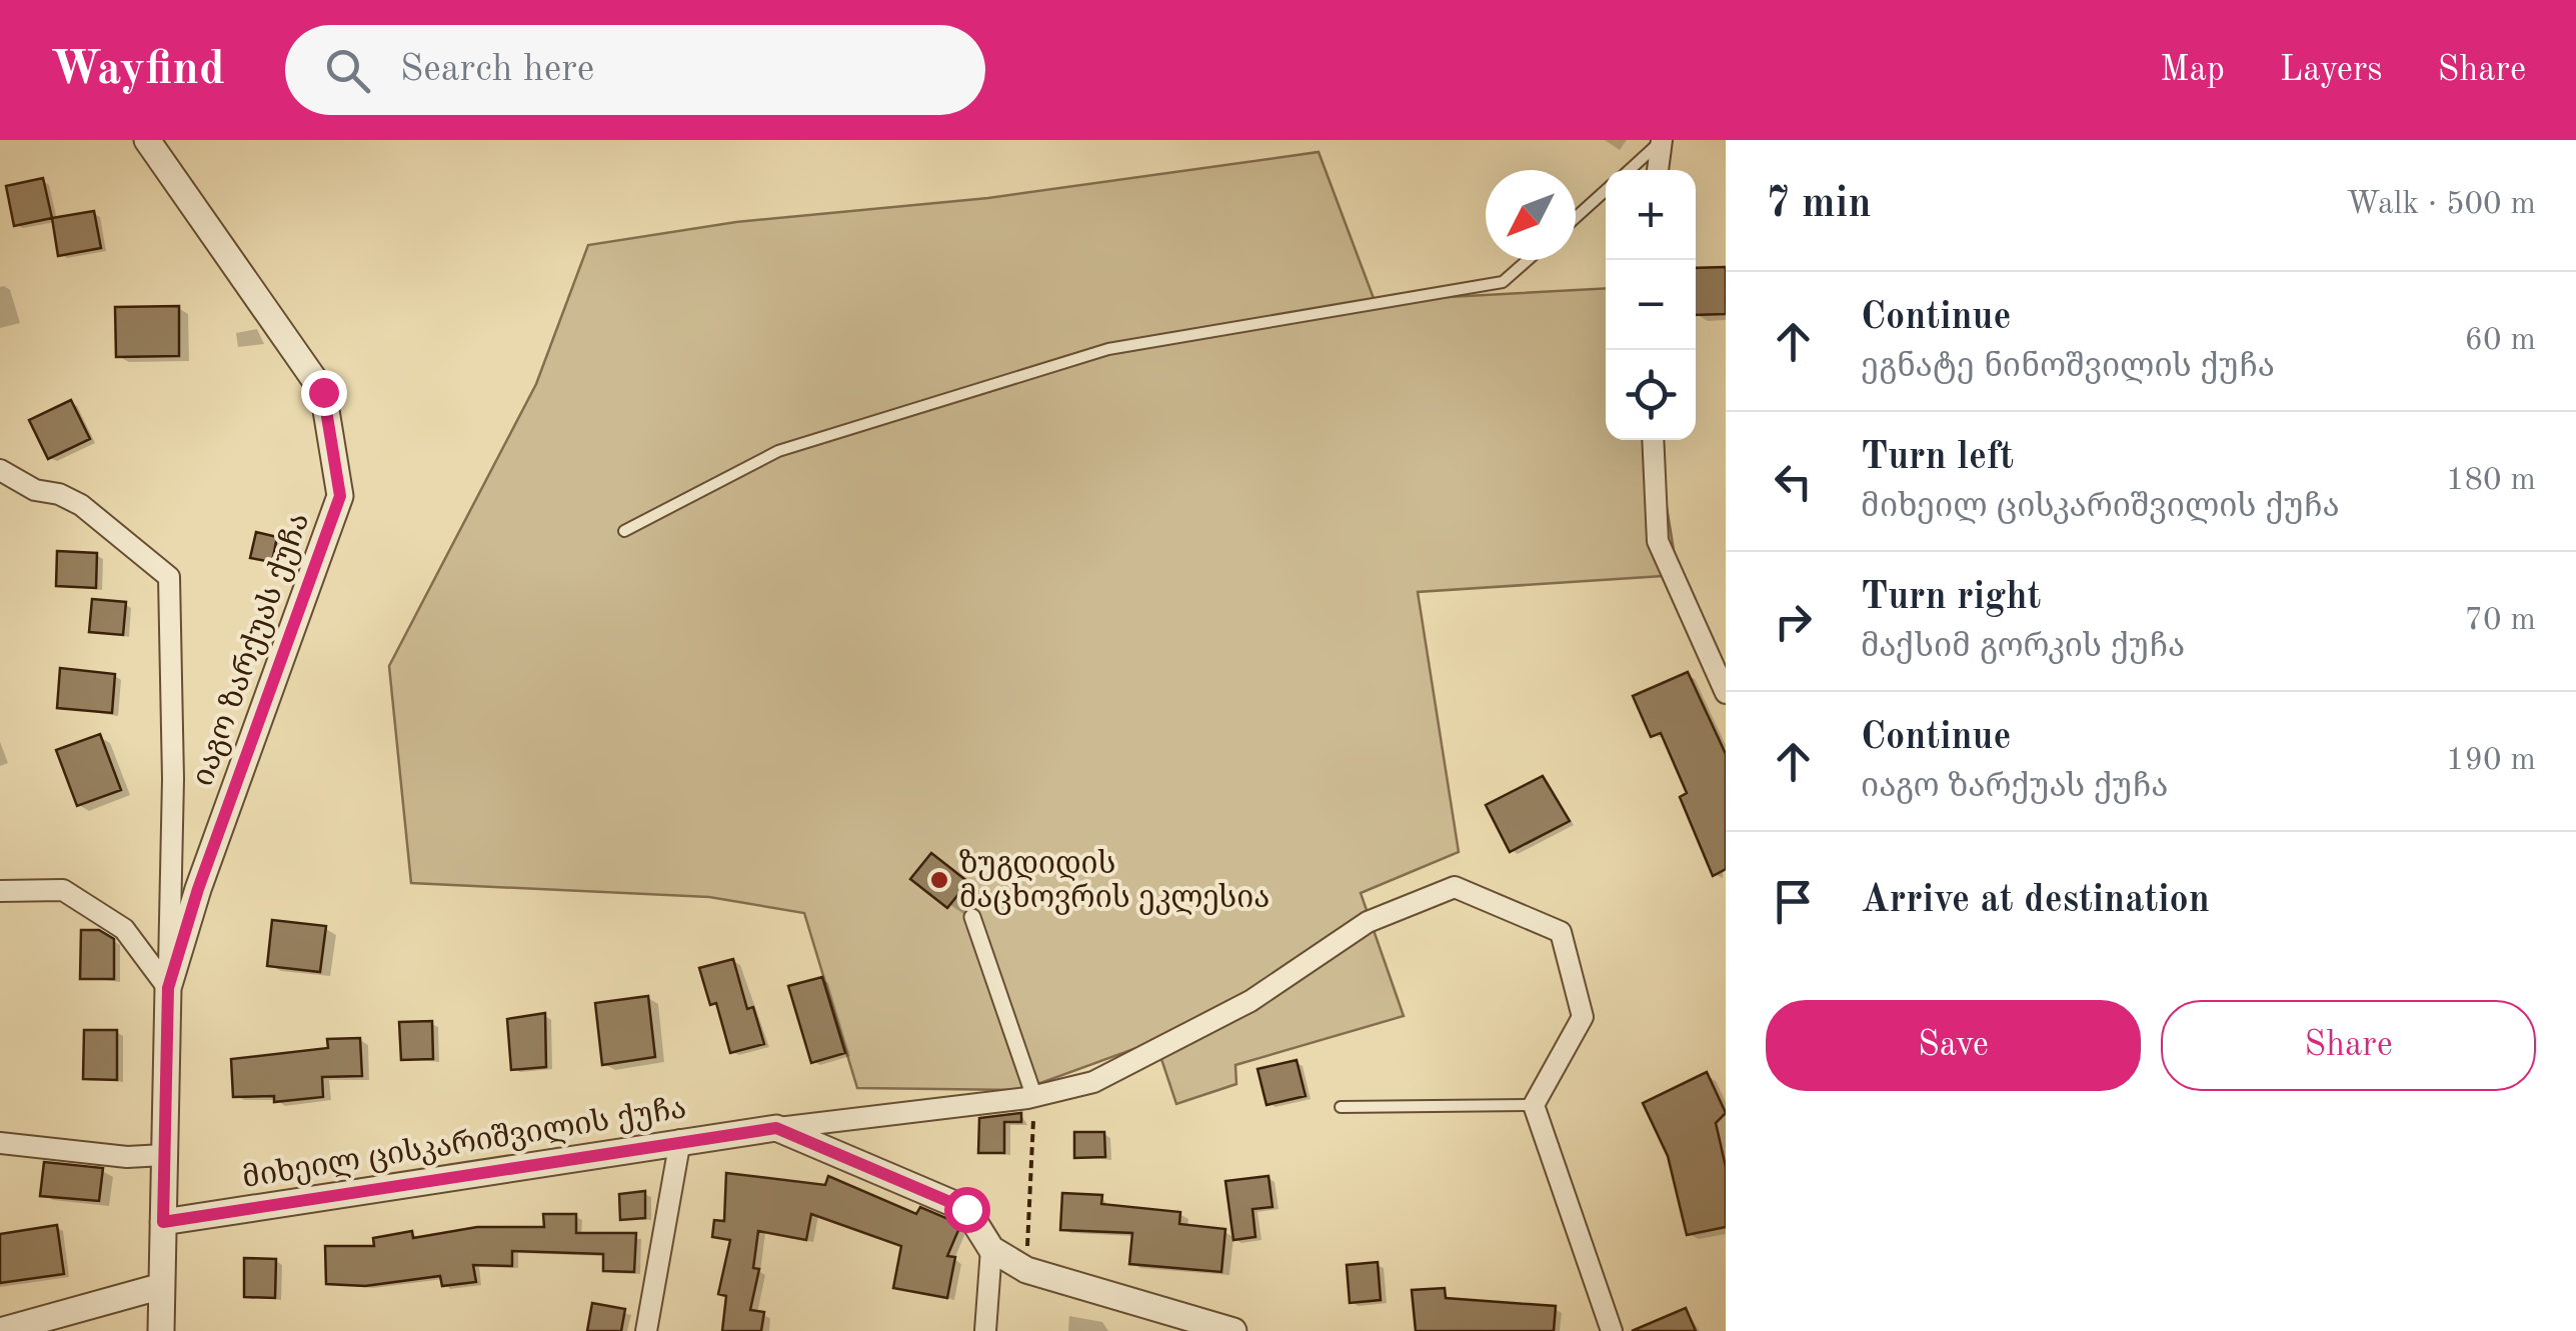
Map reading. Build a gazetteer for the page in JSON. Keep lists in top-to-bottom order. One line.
{"streets":{"street":["იაგო ზარქუას ქუჩა","მიხეილ ცისკარიშვილის ქუჩა"]},"crossings":[["იაგო ზარქუას ქუჩა","მიხეილ ცისკარიშვილის ქუჩა"]],"places":["ზუგდიდის მაცხოვრის ეკლესია"],"north":"bottom left","page":{"header":"Wayfind","search":"Search here","nav":["Map","Layers","Share"],"heading":["7 min","Walk · 500 m"],"map_buttons":["+","−"],"list":[["Continue","ეგნატე ნინოშვილის ქუჩა","60 m"],["Turn left","მიხეილ ცისკარიშვილის ქუჩა","180 m"],["Turn right","მაქსიმ გორკის ქუჩა","70 m"],["Continue","იაგო ზარქუას ქუჩა","190 m"],"Arrive at destination"],"buttons":["Save","Share"]}}
